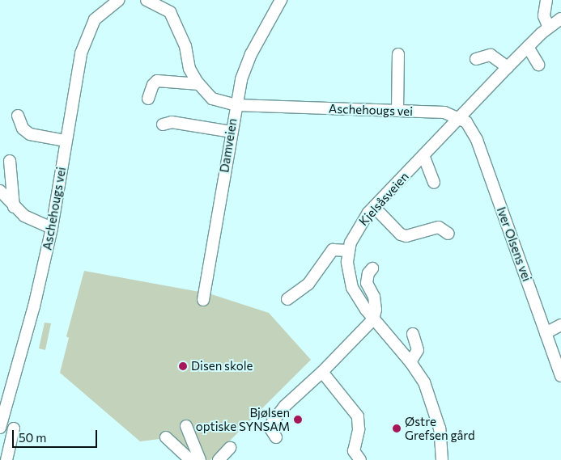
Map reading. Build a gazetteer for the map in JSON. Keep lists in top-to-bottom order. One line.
{"streets":{"street":["Aschehougs vei","Damveien","Kjelsåsveien","Iver Olsens vei"]},"crossings":[["Aschehougs vei","Damveien"],["Aschehougs vei","Kjelsåsveien"],["Aschehougs vei","Iver Olsens vei"],["Kjelsåsveien","Iver Olsens vei"]],"places":["Disen skole","Bjølsen optiske SYNSAM","Østre Grefsen gård"],"scale_bar":"50 m"}
